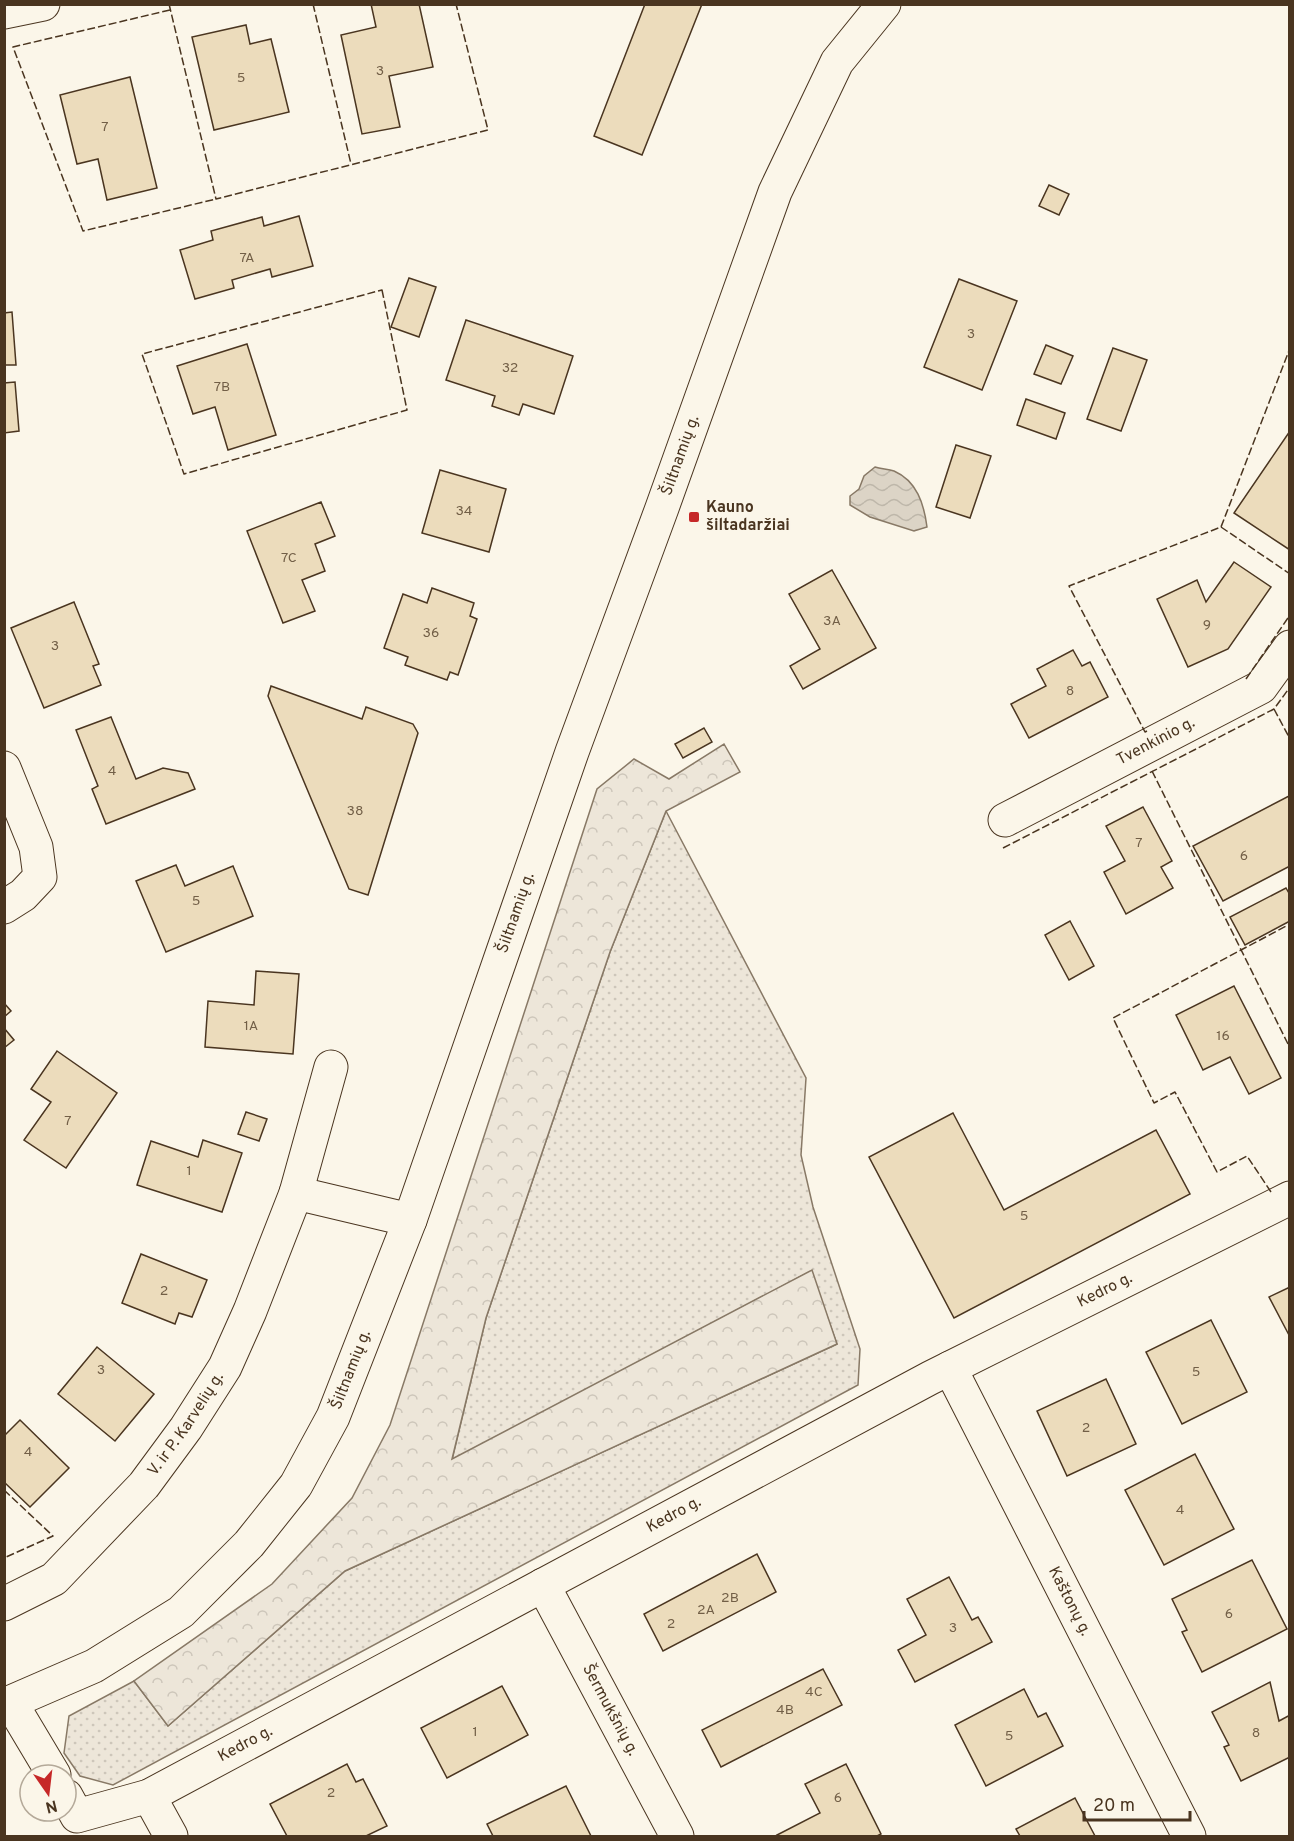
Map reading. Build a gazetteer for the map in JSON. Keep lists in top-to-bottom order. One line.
{"streets":{"street":["Šiltnamių g.","Tvenkinio g.","Kedro g.","V. ir P. Karvelių g.","Kaštonų g.","Šermukšnių g."]},"crossings":[["Kedro g.","Kaštonų g."],["Kedro g.","Šermukšnių g."]],"places":{"transit":["Kauno šiltadaržiai"]},"house_numbers":["3","5","7","7A","3","32","7B","34","7C","3A","9","36","3","8","4","38","7","6","5","1A","16","7","1","5","2","3","5","2","4","4","2B","2A","6","2","3","4C","4B","1","8","5","2","6"],"scale_bar":"20 m","north":"bottom"}
